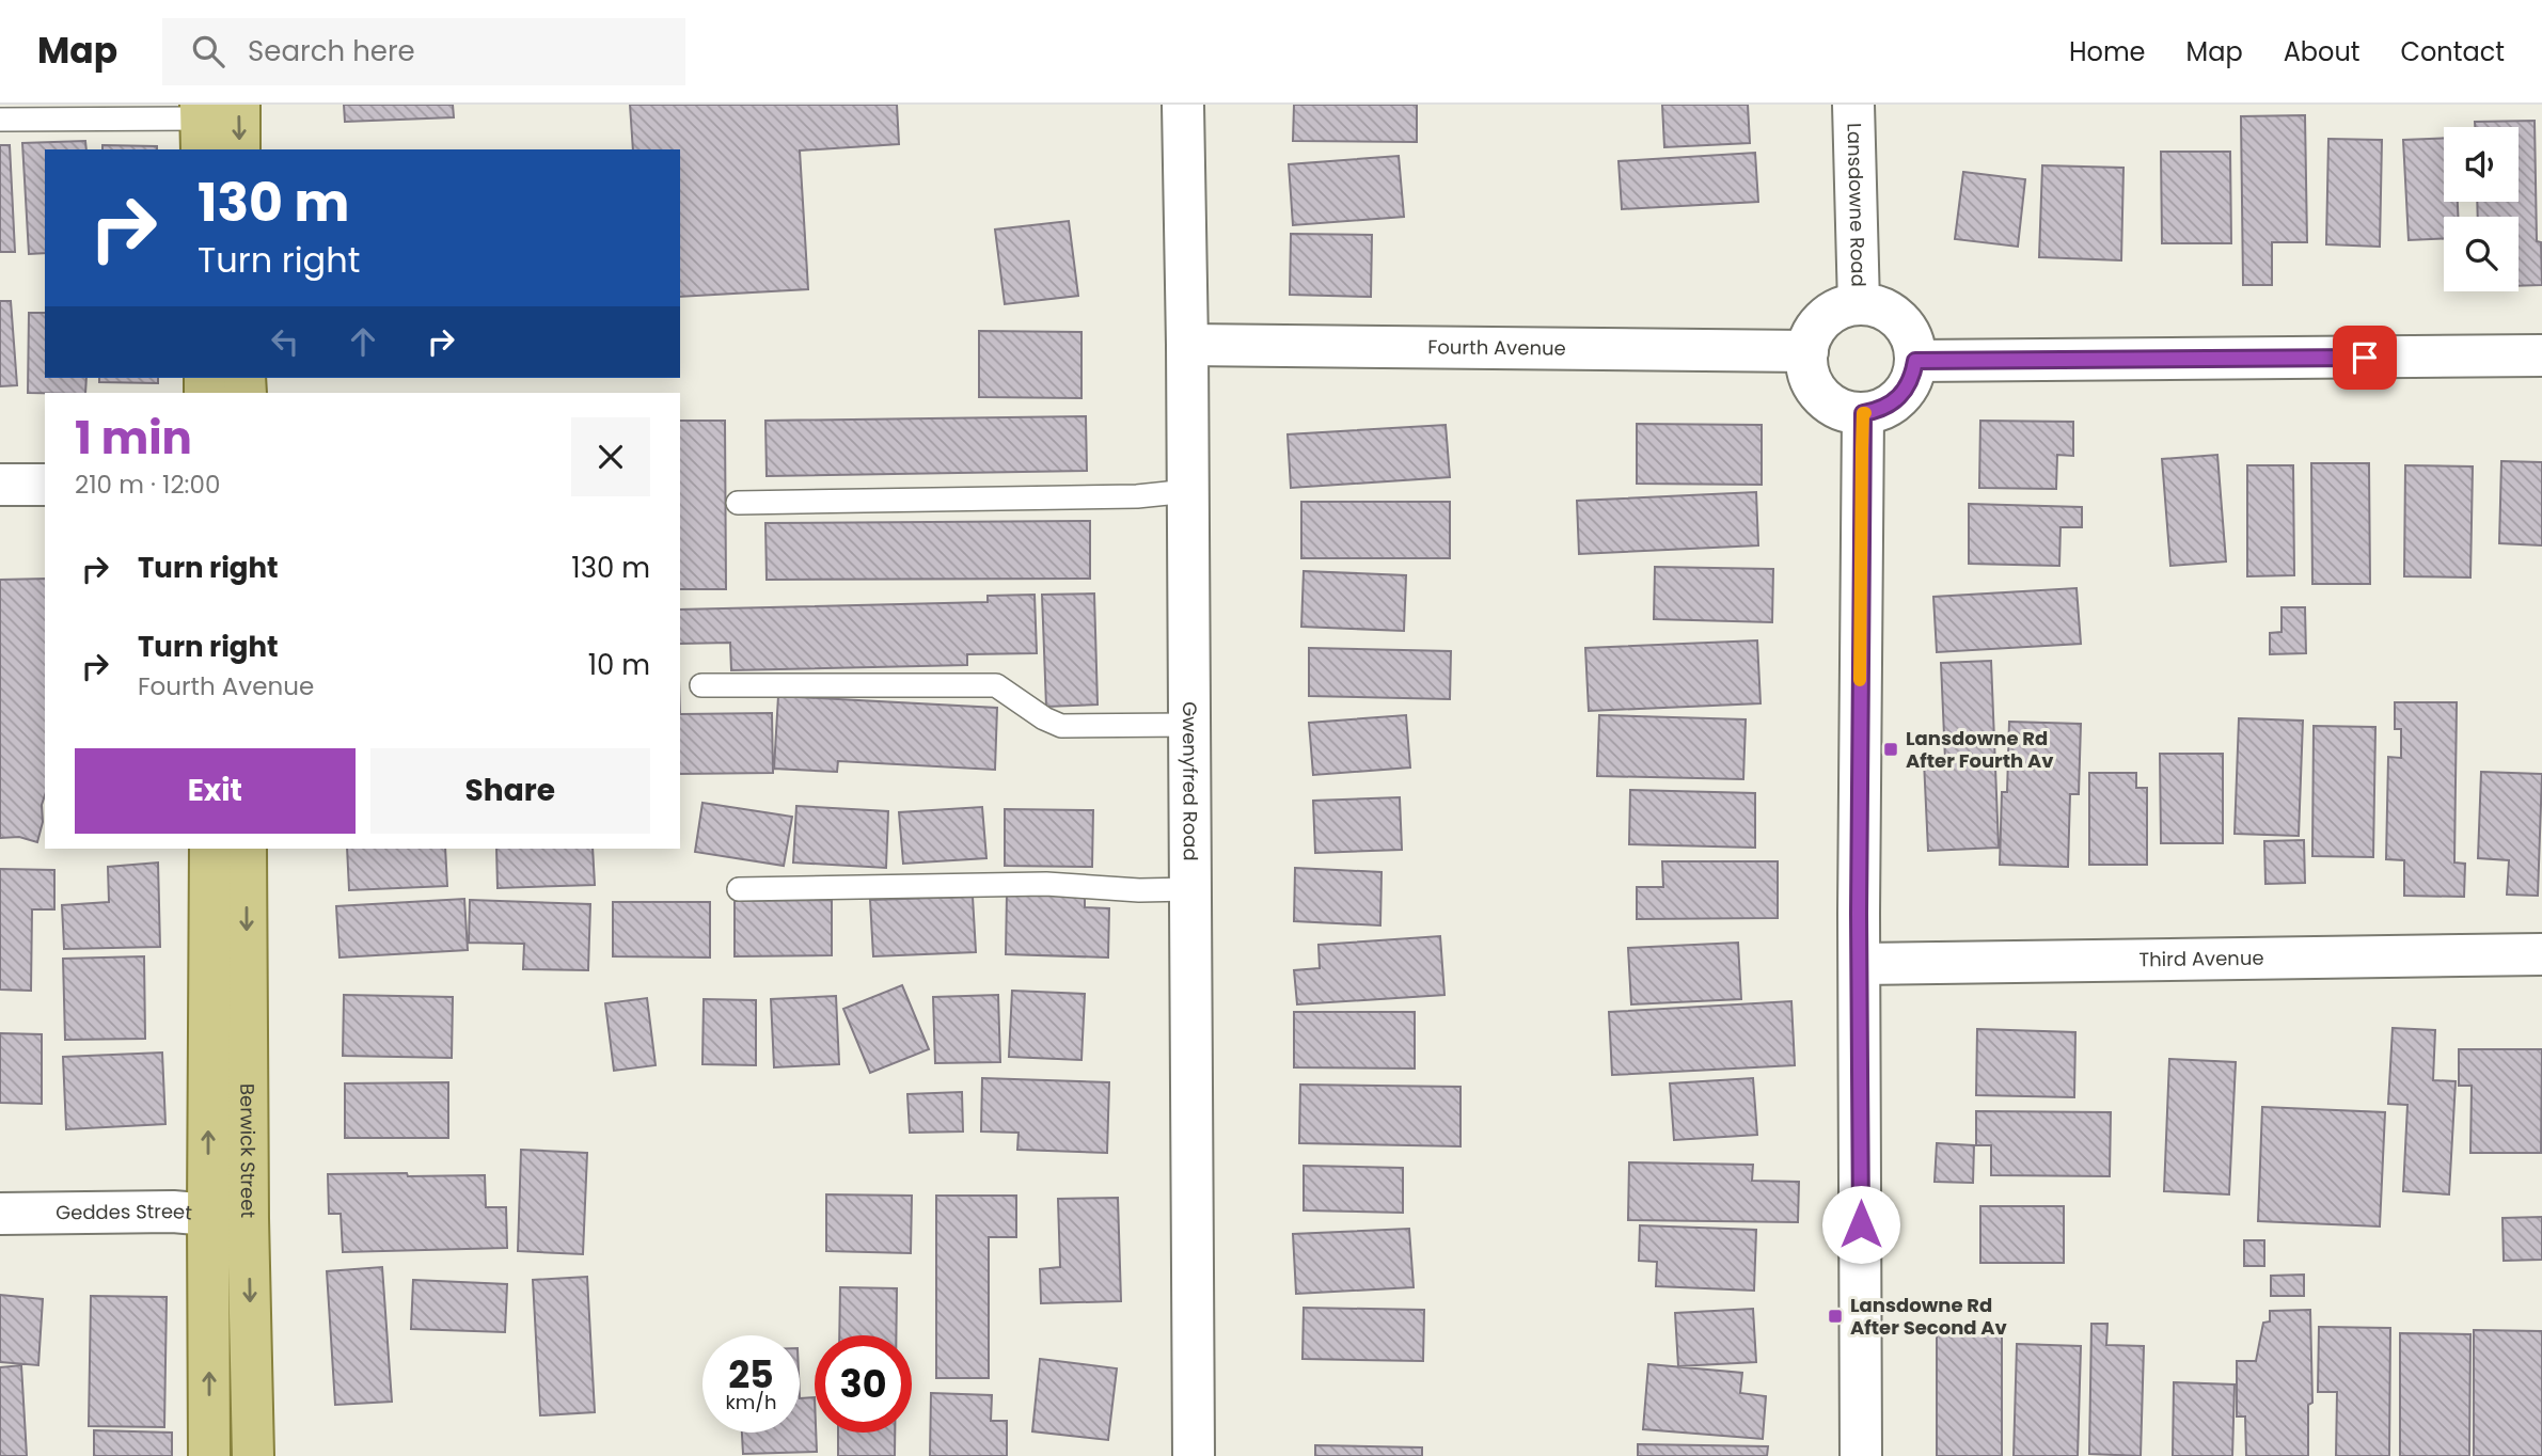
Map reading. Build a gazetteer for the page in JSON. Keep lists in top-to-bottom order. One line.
{"streets":{"main road":["Berwick Street"],"street":["Lansdowne Road","Fourth Avenue","Gwenyfred Road","Third Avenue","Geddes Street"]},"crossings":[["Lansdowne Road","Fourth Avenue"],["Fourth Avenue","Gwenyfred Road"],["Berwick Street","Geddes Street"]],"places":{"transit":["Lansdowne Rd After Fourth Av","Lansdowne Rd After Second Av"]},"page":{"header":"Map","search":"Search here","nav":["Home","Map","About","Contact"],"turn":["130 m","Turn right"],"heading":["1 min","210 m · 12:00"],"list":[{"name":"Turn right","value":"130 m"},{"name":"Turn right","note":"Fourth Avenue","value":"10 m"}],"buttons":["Exit","Share"],"speed":"25 km/h","limit":"30"}}
